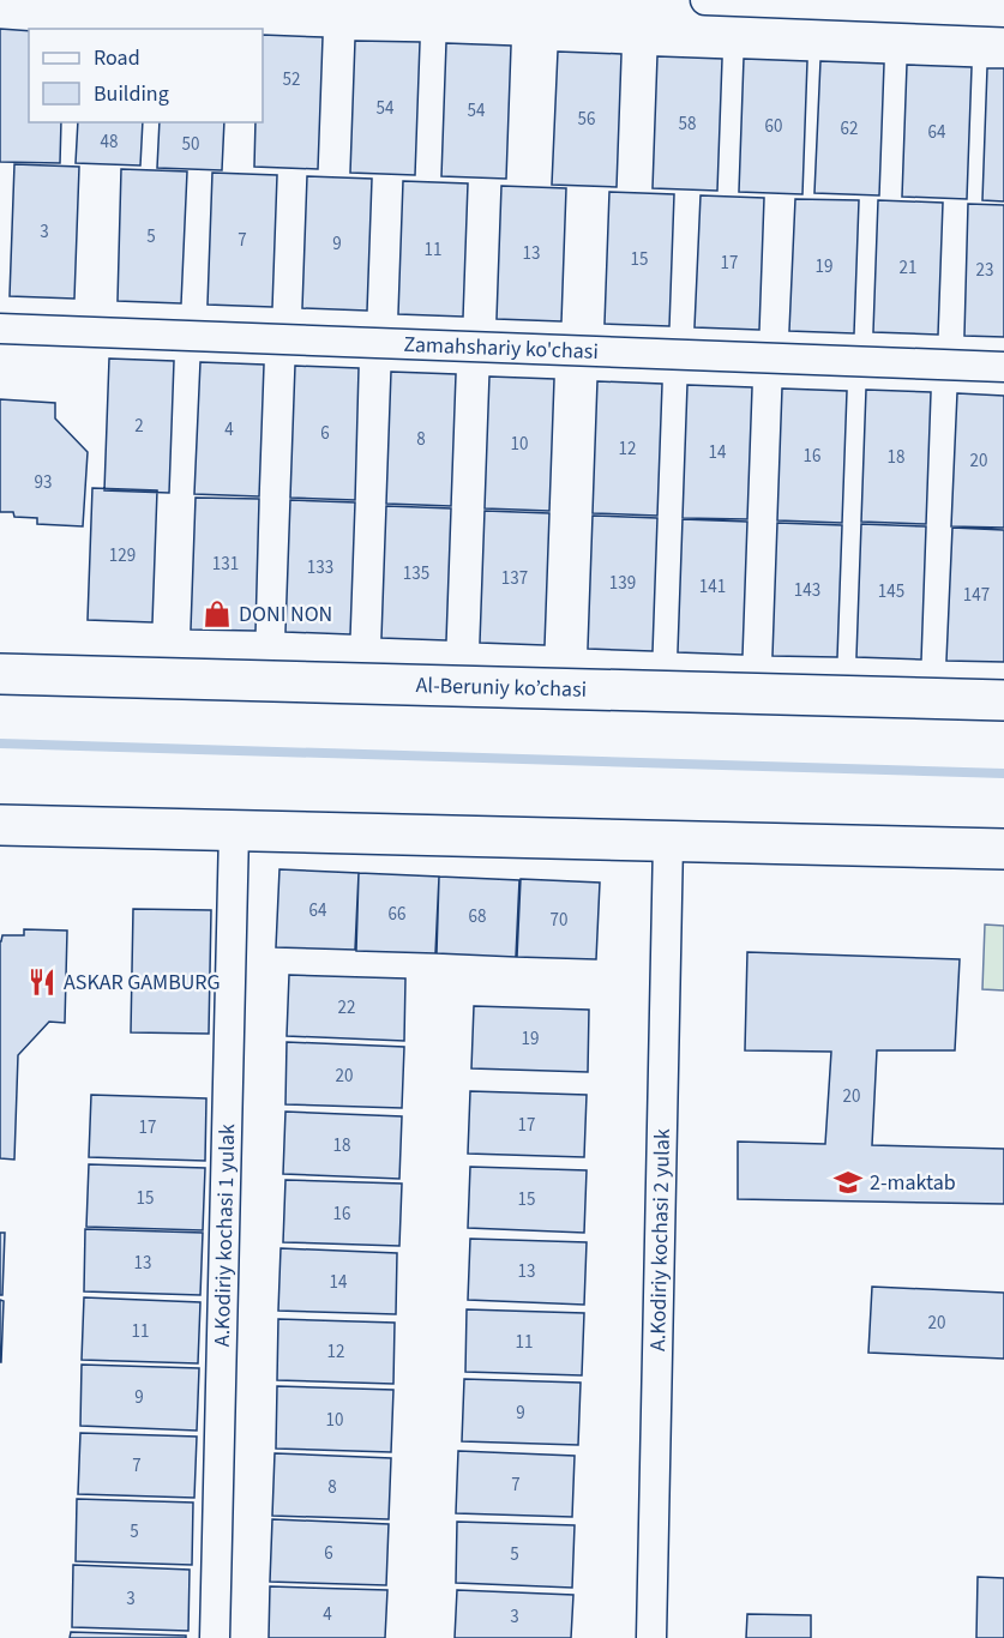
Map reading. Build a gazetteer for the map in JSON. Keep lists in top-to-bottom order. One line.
{"streets":{"main road":["Al-Beruniy ko’chasi"],"street":["Zamahshariy ko'chasi","A.Kodiriy kochasi 1 yulak","A.Kodiriy kochasi 2 yulak"]},"places":{"shop":["DONI NON"],"restaurant":["ASKAR GAMBURG"],"school or university":["2-maktab"]},"house_numbers":["52","54","54","56","58","60","62","64","48","50","3","5","7","9","11","13","15","17","19","21","23","2","4","6","8","10","12","14","16","18","20","93","129","131","133","135","137","139","141","143","145","147","64","66","68","70","22","19","20","20","17","17","18","15","15","16","13","13","14","20","11","11","12","9","9","10","7","7","8","5","6","5","3","4","3"],"legend":["Road","Building"]}
